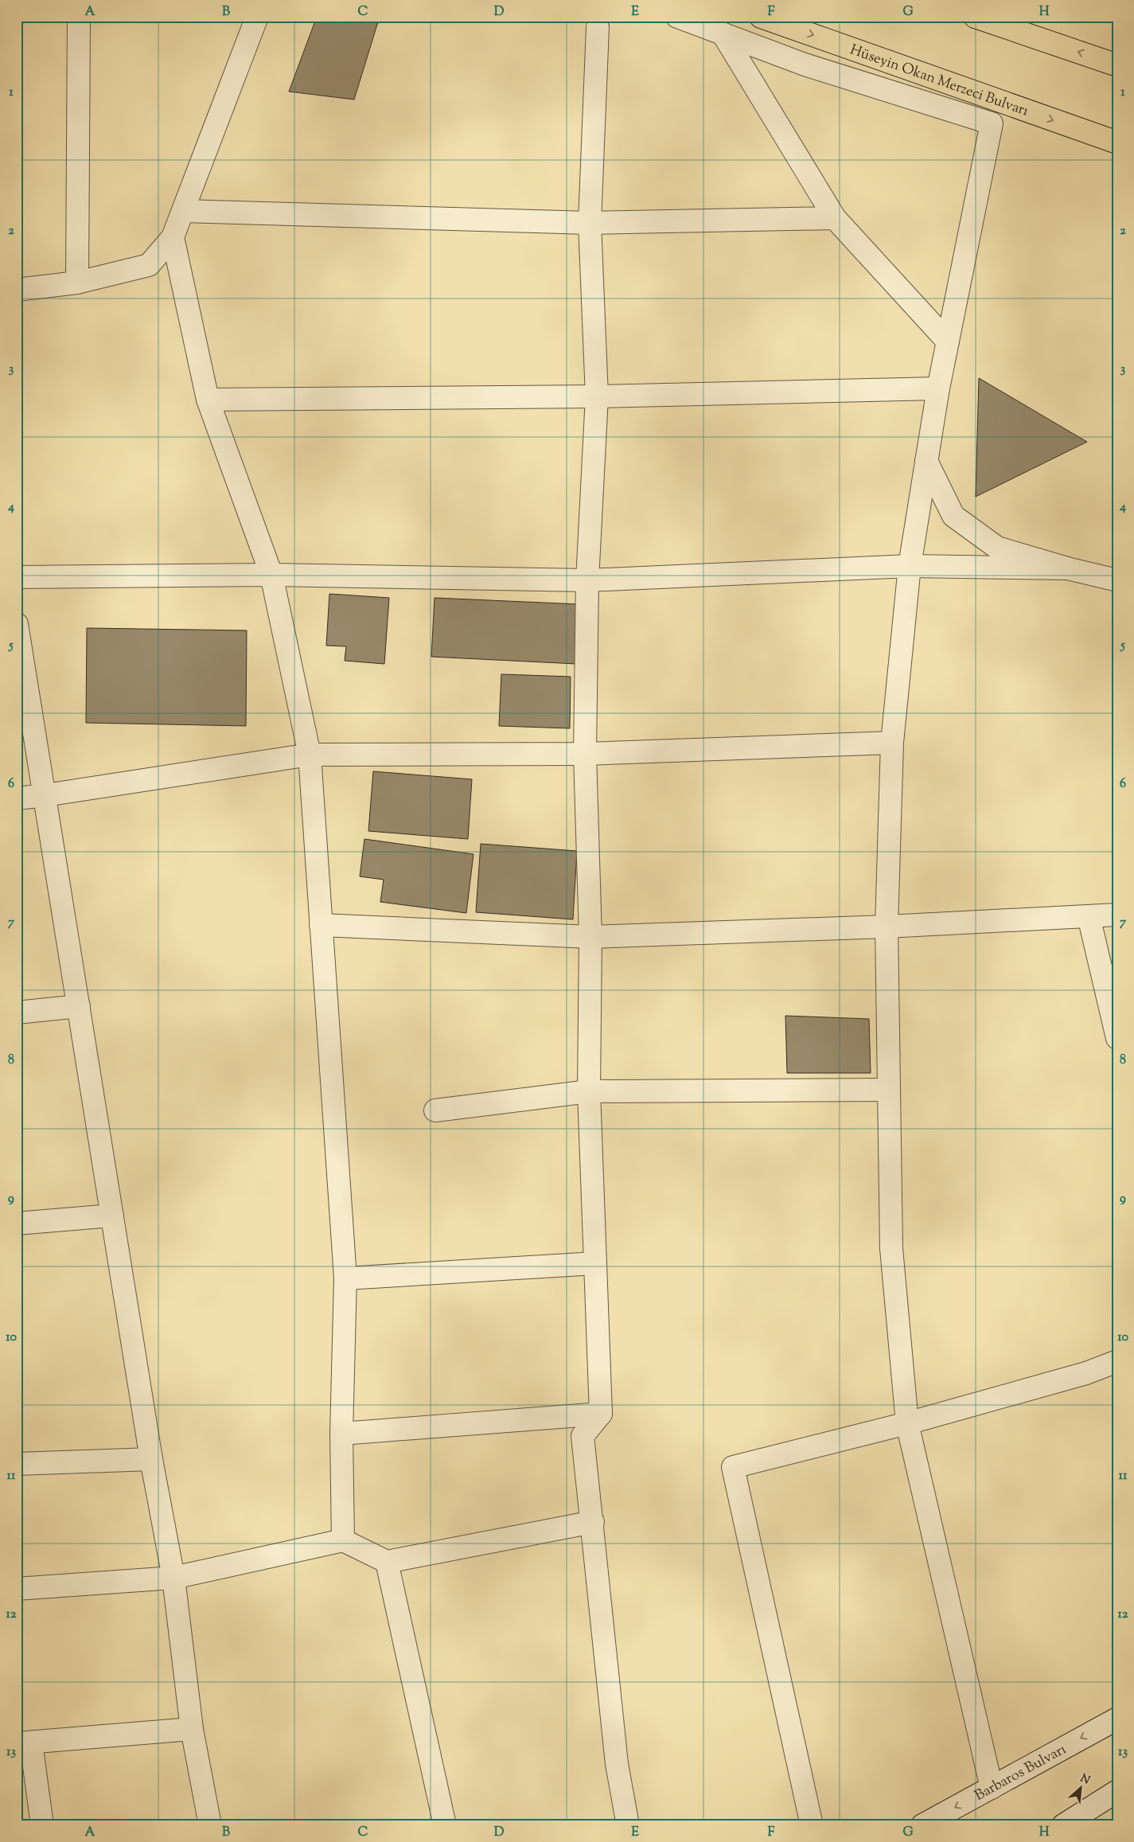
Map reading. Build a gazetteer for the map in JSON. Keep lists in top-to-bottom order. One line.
{"streets":{"main road":["Hüseyin Okan Merzeci Bulvarı"],"street":["Barbaros Bulvarı"]},"one_way":["Barbaros Bulvarı"],"north":"top right","grid":{"columns":["A","B","C","D","E","F","G","H"],"rows":["1","2","3","4","5","6","7","8","9","10","11","12","13"]}}
